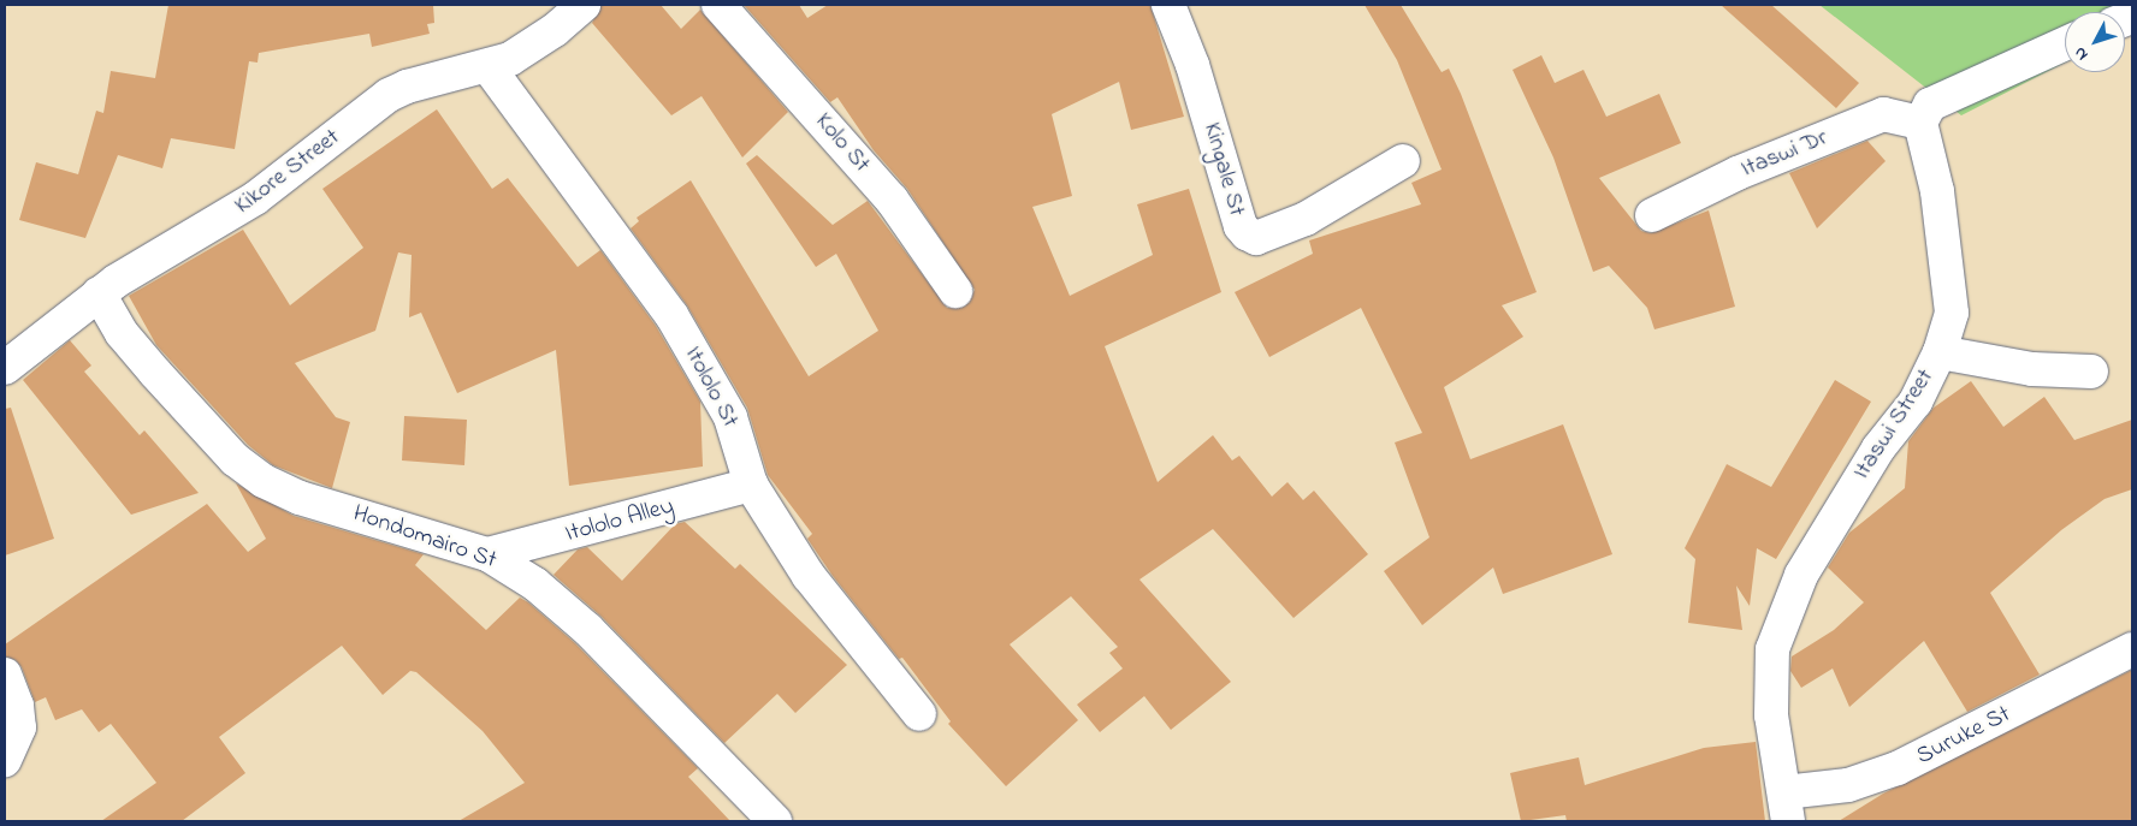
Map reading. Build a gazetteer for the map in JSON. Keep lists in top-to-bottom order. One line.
{"streets":{"street":["Kolo St","Itaswi Dr","Kingale St","Kikore Street","Itololo St","Itaswi Street","Itololo Alley","Hondomairo St","Suruke St"]},"crossings":[["Itaswi Dr","Itaswi Street"],["Kikore Street","Itololo St"],["Kikore Street","Hondomairo St"],["Itololo St","Itololo Alley"],["Itaswi Street","Suruke St"],["Itololo Alley","Hondomairo St"]],"north":"bottom left"}
